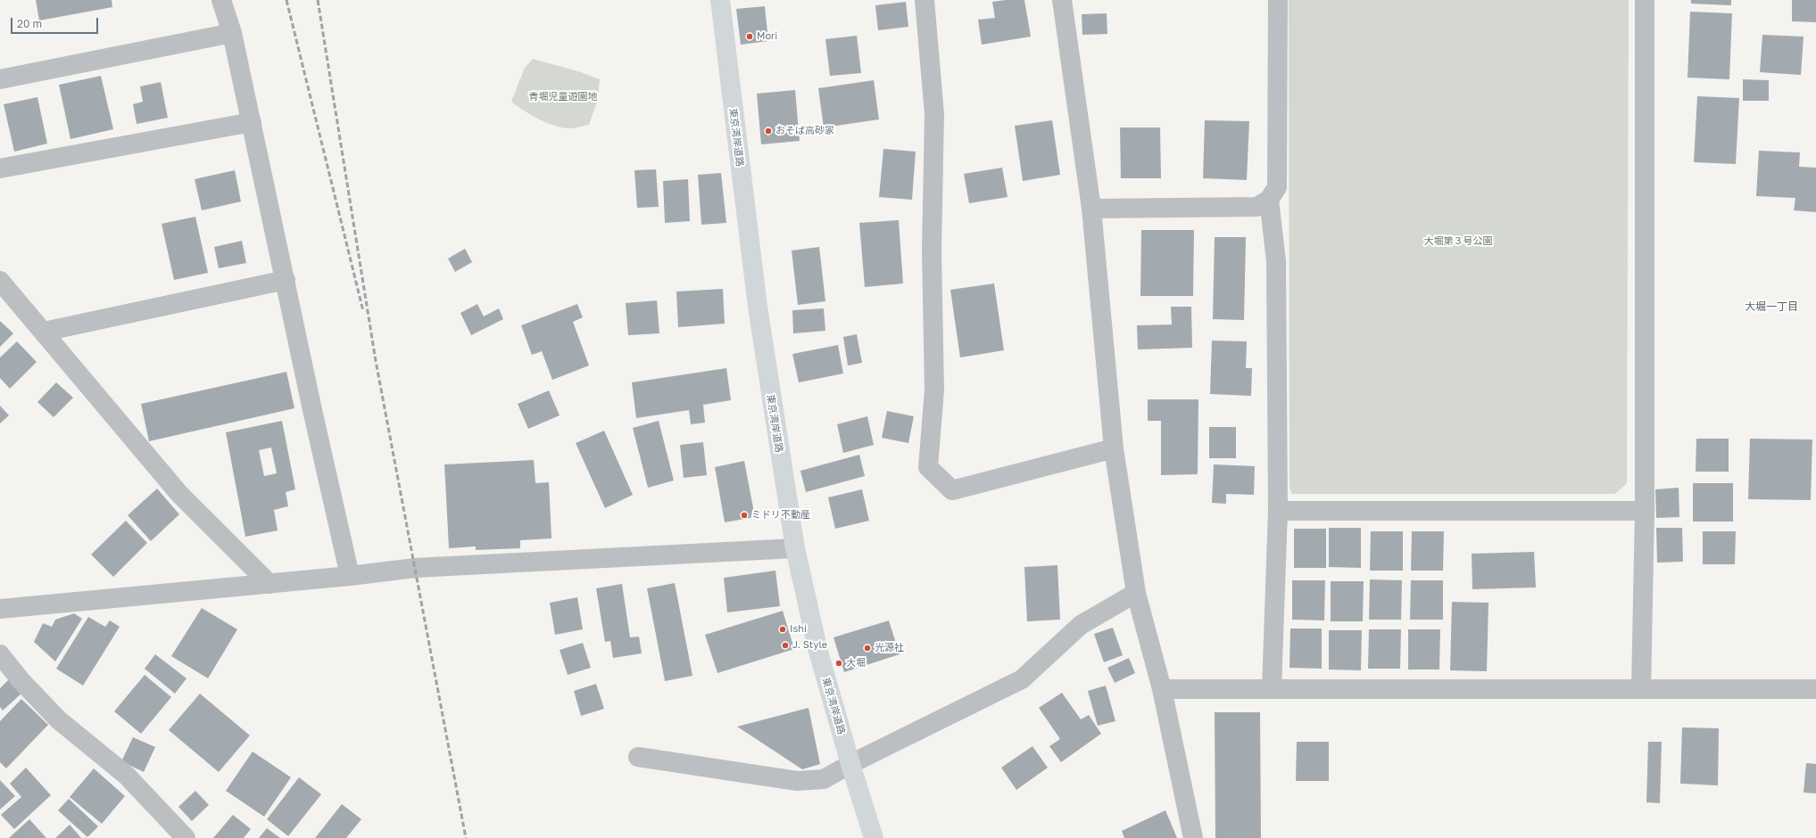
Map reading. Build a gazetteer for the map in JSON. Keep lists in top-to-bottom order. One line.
{"streets":{"highway":["東京湾岸道路"]},"districts":["大堀一丁目"],"parks":["青堀児童遊園地","大堀第３号公園"],"places":["Mori","おそば高砂家","ミドリ不動産","Ishi","J. Style","光源社","大堀"],"scale_bar":"20 m"}
